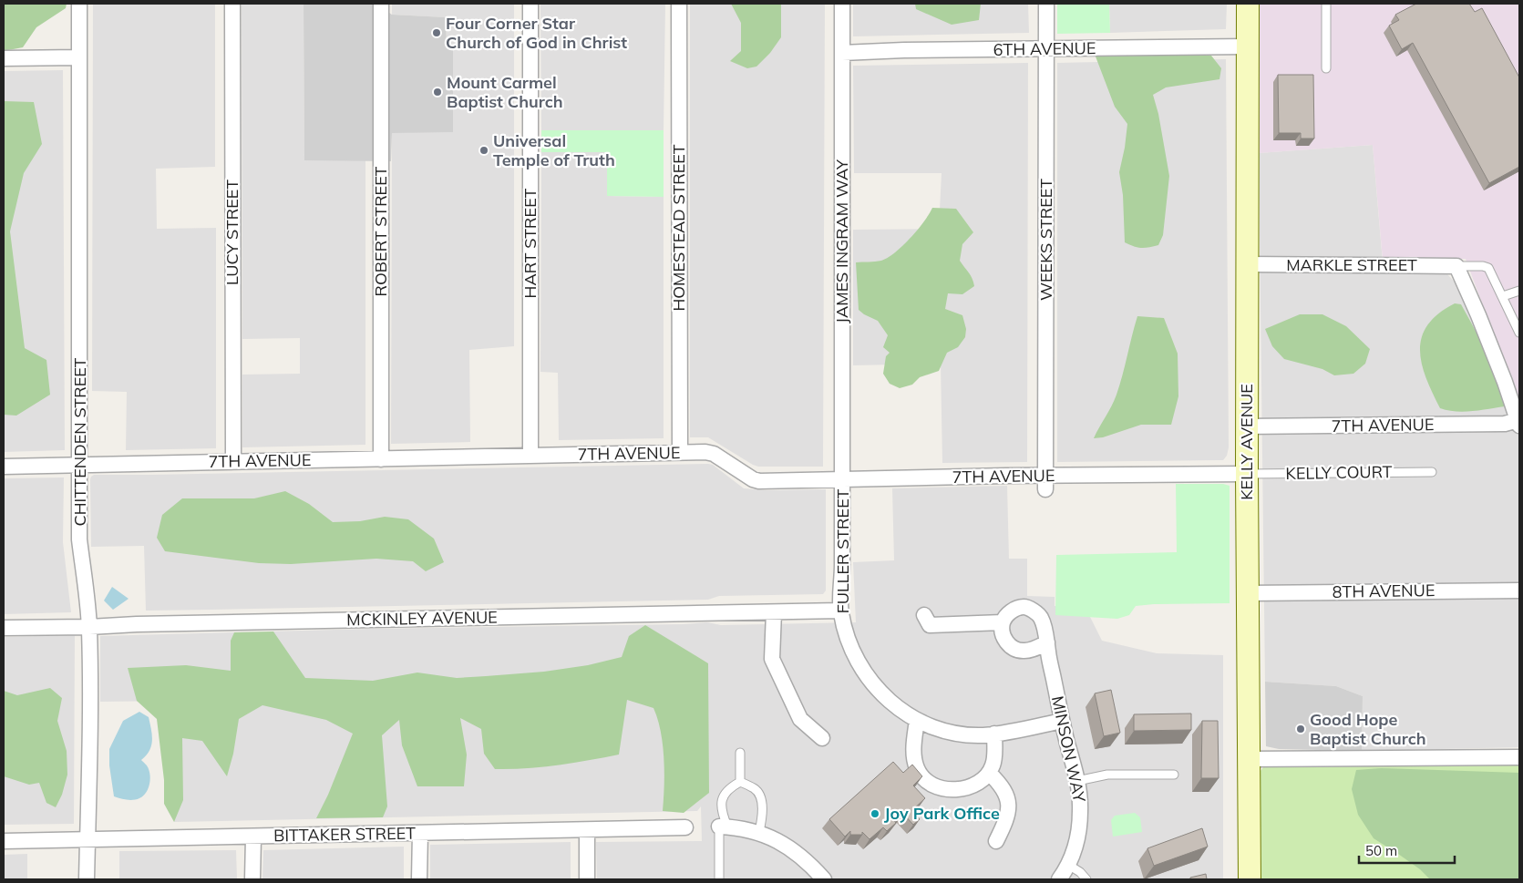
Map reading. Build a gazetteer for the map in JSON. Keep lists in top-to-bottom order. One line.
{"streets":{"main road":["KELLY AVENUE"],"street":["6TH AVENUE","HOMESTEAD STREET","ROBERT STREET","LUCY STREET","WEEKS STREET","JAMES INGRAM WAY","HART STREET","MARKLE STREET","7TH AVENUE","CHITTENDEN STREET","FULLER STREET","8TH AVENUE","MCKINLEY AVENUE","MINSON WAY","BITTAKER STREET"],"lane":["KELLY COURT"]},"crossings":[["6TH AVENUE","WEEKS STREET"],["6TH AVENUE","JAMES INGRAM WAY"],["6TH AVENUE","KELLY AVENUE"],["HOMESTEAD STREET","7TH AVENUE"],["ROBERT STREET","7TH AVENUE"],["LUCY STREET","7TH AVENUE"],["WEEKS STREET","7TH AVENUE"],["JAMES INGRAM WAY","7TH AVENUE"],["JAMES INGRAM WAY","FULLER STREET"],["HART STREET","7TH AVENUE"],["MARKLE STREET","KELLY AVENUE"],["7TH AVENUE","CHITTENDEN STREET"],["7TH AVENUE","KELLY AVENUE"],["7TH AVENUE","KELLY COURT"],["7TH AVENUE","FULLER STREET"],["CHITTENDEN STREET","MCKINLEY AVENUE"],["CHITTENDEN STREET","BITTAKER STREET"],["KELLY AVENUE","KELLY COURT"],["KELLY AVENUE","8TH AVENUE"],["FULLER STREET","MCKINLEY AVENUE"],["FULLER STREET","MINSON WAY"]],"places":["Four Corner Star Church of God in Christ","Mount Carmel Baptist Church","Universal Temple of Truth","Good Hope Baptist Church","Joy Park Office"],"scale_bar":"50 m"}
